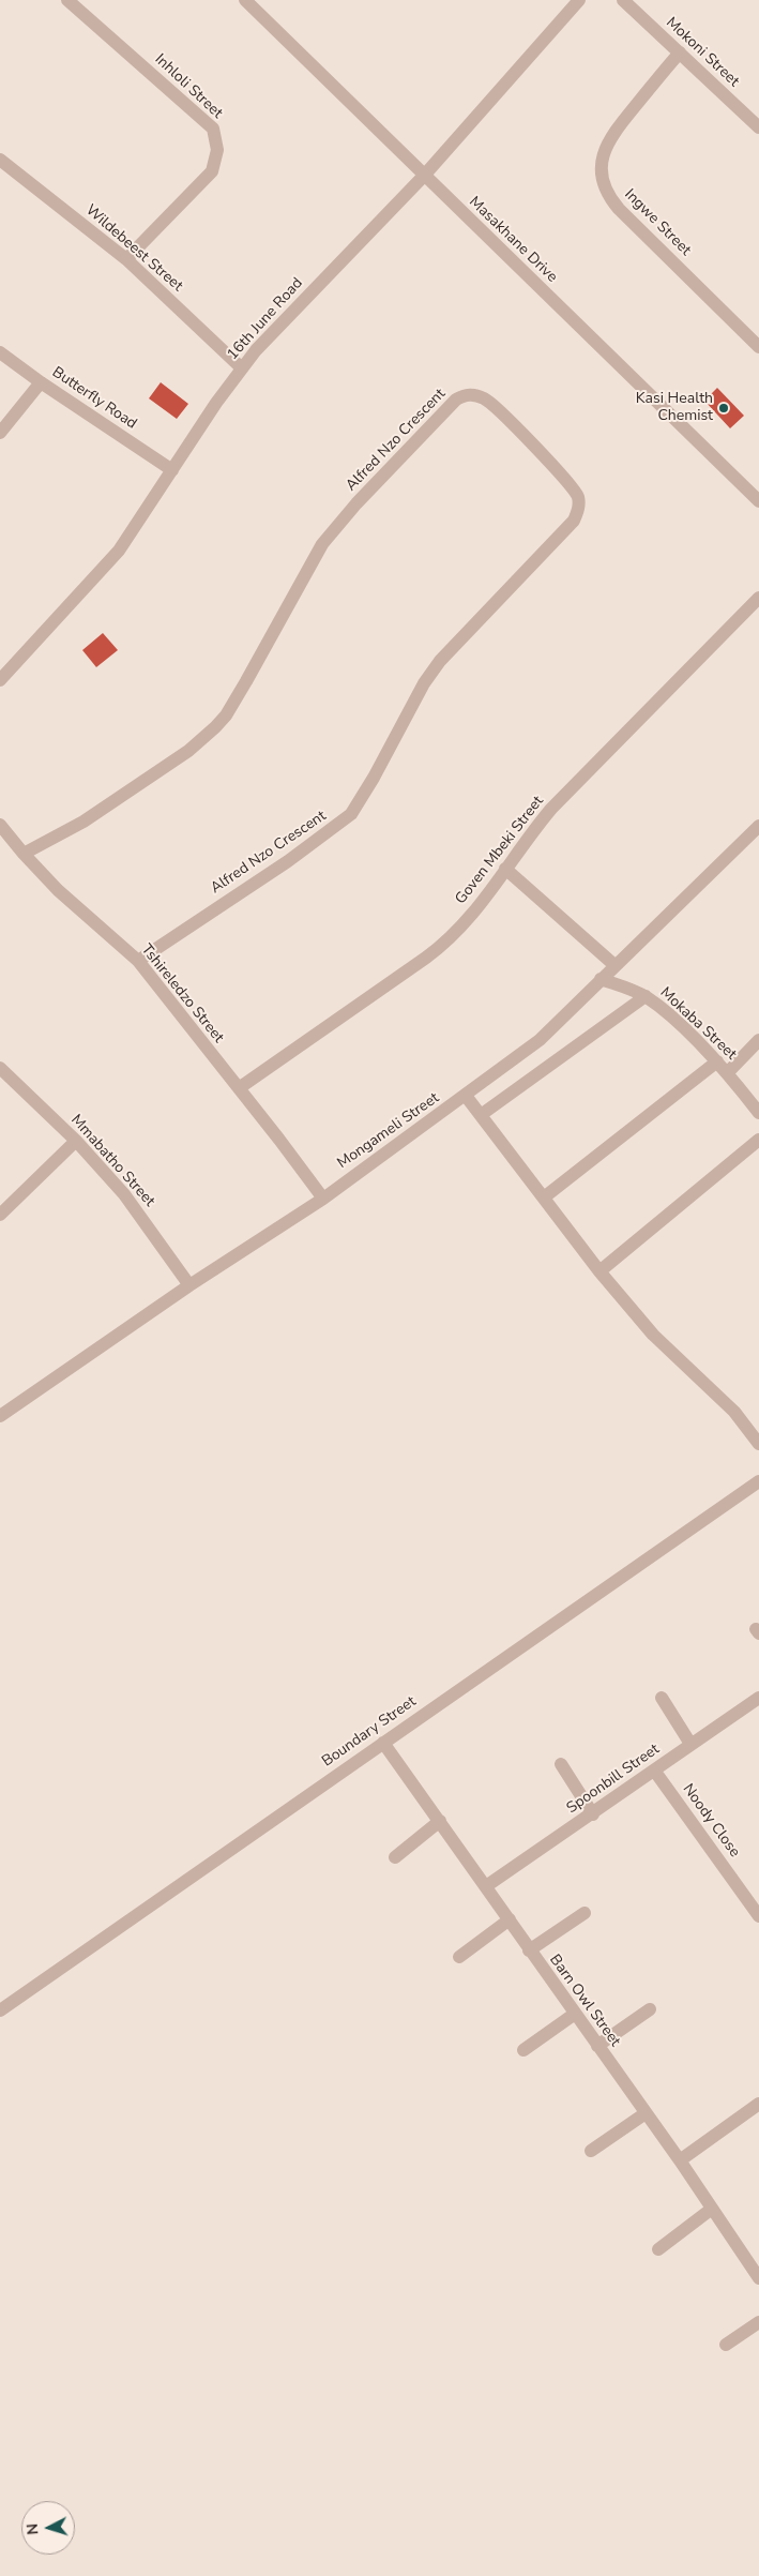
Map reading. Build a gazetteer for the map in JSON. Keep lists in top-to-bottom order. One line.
{"streets":{"street":["Mokoni Street","Inhloli Street","Ingwe Street","Masakhane Drive","Wildebeest Street","16th June Road","Butterfly Road","Alfred Nzo Crescent","Goven Mbeki Street","Tshireledzo Street","Mokaba Street","Mongameli Street","Mmabatho Street","Boundary Street","Spoonbill Street","Noody Close","Barn Owl Street"]},"crossings":[["Mokoni Street","Ingwe Street"],["Inhloli Street","Wildebeest Street"],["Masakhane Drive","16th June Road"],["Wildebeest Street","16th June Road"],["16th June Road","Butterfly Road"],["Alfred Nzo Crescent","Tshireledzo Street"],["Goven Mbeki Street","Tshireledzo Street"],["Tshireledzo Street","Mongameli Street"],["Mokaba Street","Mongameli Street"],["Mongameli Street","Mmabatho Street"],["Boundary Street","Barn Owl Street"],["Spoonbill Street","Noody Close"],["Spoonbill Street","Barn Owl Street"]],"places":["Kasi Health Chemist"],"north":"left"}
